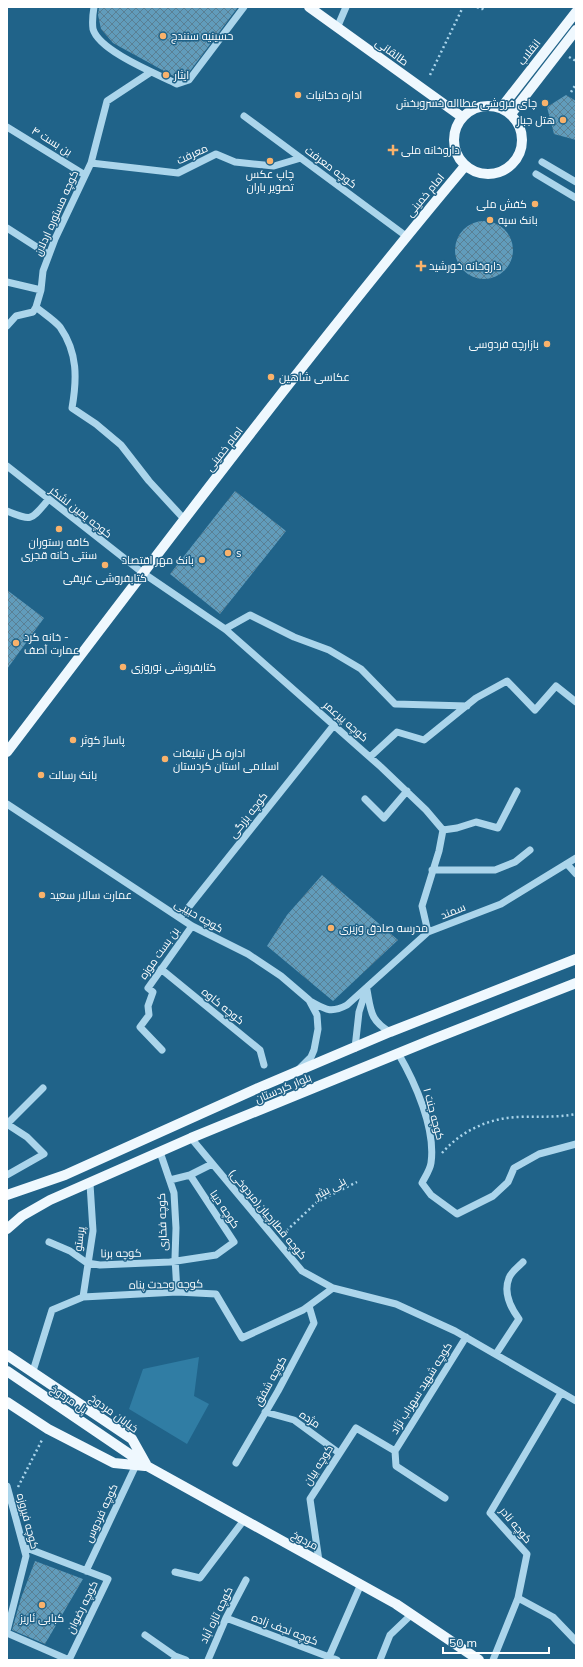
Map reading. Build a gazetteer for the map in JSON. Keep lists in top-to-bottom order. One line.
{"streets":{"main road":["طالقانی","انقلاب","امام خمینی","بلوار کردستان","پل مردوخ","خیابان مردوخ","مردوخ"],"street":["بن بست ۴","معرفت","کوچه معرفت","کوچه مستوره اردلان","کوچه یمین لشکر","کوچه پیرعمر","کوچه بزرگی","سمند","کوچه حبیبی","بن بست موزه","کوچه کاوه","کوچه جنت ۱","کوچه دیبا","کوچه قطارچیان(مردوخی)","کوچه فخاری","پرستو","کوچه برنا","کوچه وحدت پناه","کوچه شفق","کوچه شهید سهراب نژاد","مژده","کوچه بیان","کوچه فردوس","کوچه فیروزه","کوچه نادر","کوچه رضوان","کوچه تازه آباد","کوچه نجف زاده"],"path":["بنی بشر"]},"crossings":[["طالقانی","انقلاب"],["طالقانی","امام خمینی"],["انقلاب","امام خمینی"],["بن بست ۴","کوچه مستوره اردلان"],["معرفت","کوچه معرفت"],["معرفت","کوچه مستوره اردلان"],["کوچه معرفت","امام خمینی"],["امام خمینی","کوچه یمین لشکر"],["امام خمینی","کوچه پیرعمر"],["کوچه یمین لشکر","کوچه پیرعمر"],["کوچه پیرعمر","کوچه بزرگی"],["کوچه بزرگی","کوچه حبیبی"],["سمند","کوچه حبیبی"],["کوچه حبیبی","بن بست موزه"],["کوچه حبیبی","بلوار کردستان"],["بن بست موزه","کوچه کاوه"],["بلوار کردستان","کوچه جنت ۱"],["بلوار کردستان","کوچه قطارچیان(مردوخی)"],["بلوار کردستان","کوچه فخاری"],["بلوار کردستان","پرستو"],["بنی بشر","کوچه قطارچیان(مردوخی)"],["کوچه دیبا","کوچه فخاری"],["کوچه دیبا","کوچه برنا"],["کوچه قطارچیان(مردوخی)","کوچه وحدت پناه"],["کوچه قطارچیان(مردوخی)","کوچه شهید سهراب نژاد"],["کوچه قطارچیان(مردوخی)","کوچه نادر"],["کوچه فخاری","کوچه برنا"],["کوچه فخاری","کوچه وحدت پناه"],["پرستو","کوچه برنا"],["پرستو","کوچه وحدت پناه"],["کوچه وحدت پناه","کوچه شفق"],["کوچه وحدت پناه","خیابان مردوخ"],["کوچه شفق","مژده"],["کوچه شهید سهراب نژاد","کوچه بیان"],["پل مردوخ","مردوخ"],["خیابان مردوخ","مردوخ"],["مژده","کوچه بیان"],["کوچه بیان","مردوخ"],["کوچه فردوس","کوچه رضوان"],["کوچه فیروزه","کوچه رضوان"],["کوچه تازه آباد","کوچه نجف زاده"]],"places":{"other":["حسینیه سنندج","ایثار","اداره دخانیات","چای فروشی عطااله خسروبخش","هتل جبار","چاپ عکس تصویر باران","کفش ملی","بانک سپه","بازارچه فردوسی","عکاسی شاهین","کافه رستوران سنتی خانه قجری","s","بانک مهر اقتصاد","کتابفروشی غریقی","خانه کرد - عمارت آصف","کتابفروشی نوروزی","پاساژ کوثر","اداره کل تبلیغات اسلامی استان کردستان","بانک رسالت","عمارت سالار سعید","مدرسه صادق وزیری","کبابی ئاریز"],"health":["داروخانه ملی","داروخانه خورشید"]},"scale_bar":"50 m"}
